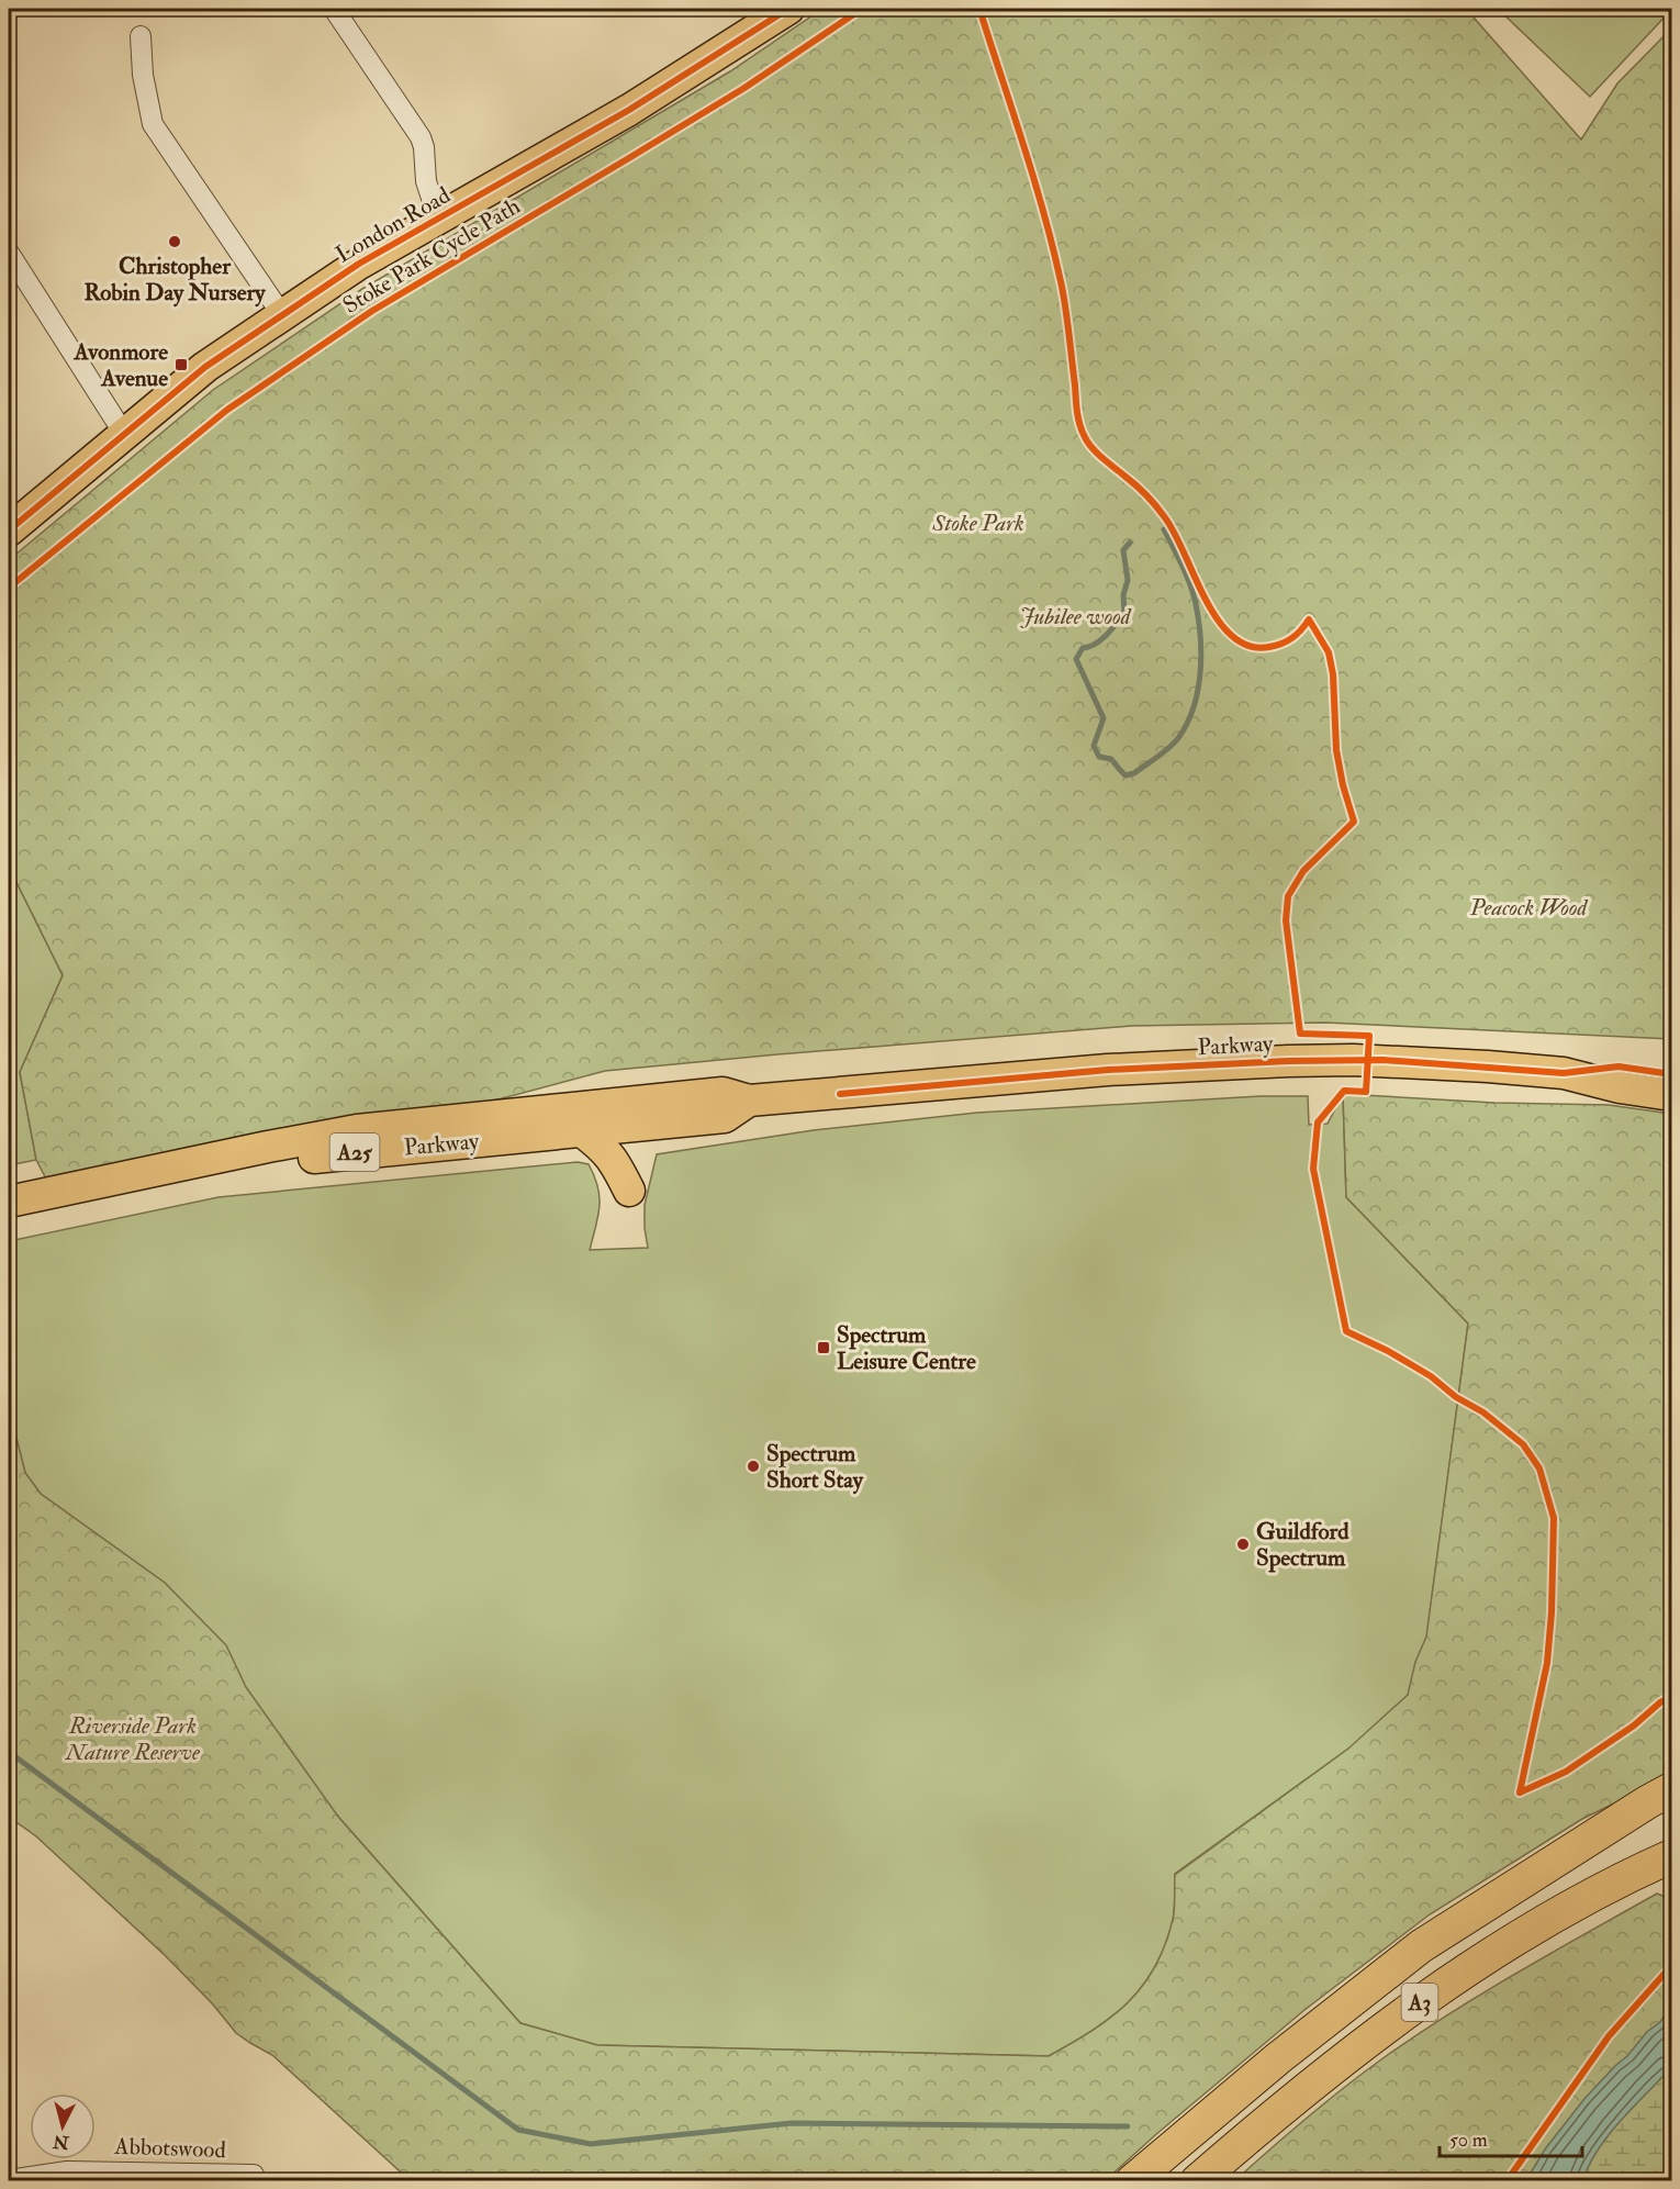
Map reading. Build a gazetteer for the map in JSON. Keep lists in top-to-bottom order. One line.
{"streets":{"highway":["A3"],"main road":["London Road","Parkway","A25"],"street":["Abbotswood"],"cycle path":["Stoke Park Cycle Path"]},"parks":["Stoke Park","Jubilee wood","Peacock Wood","Riverside Park Nature Reserve"],"places":{"other":["Christopher Robin Day Nursery","Spectrum Short Stay","Guildford Spectrum"],"transit":["Avonmore Avenue","Spectrum Leisure Centre"]},"scale_bar":"50 m","north":"bottom"}
